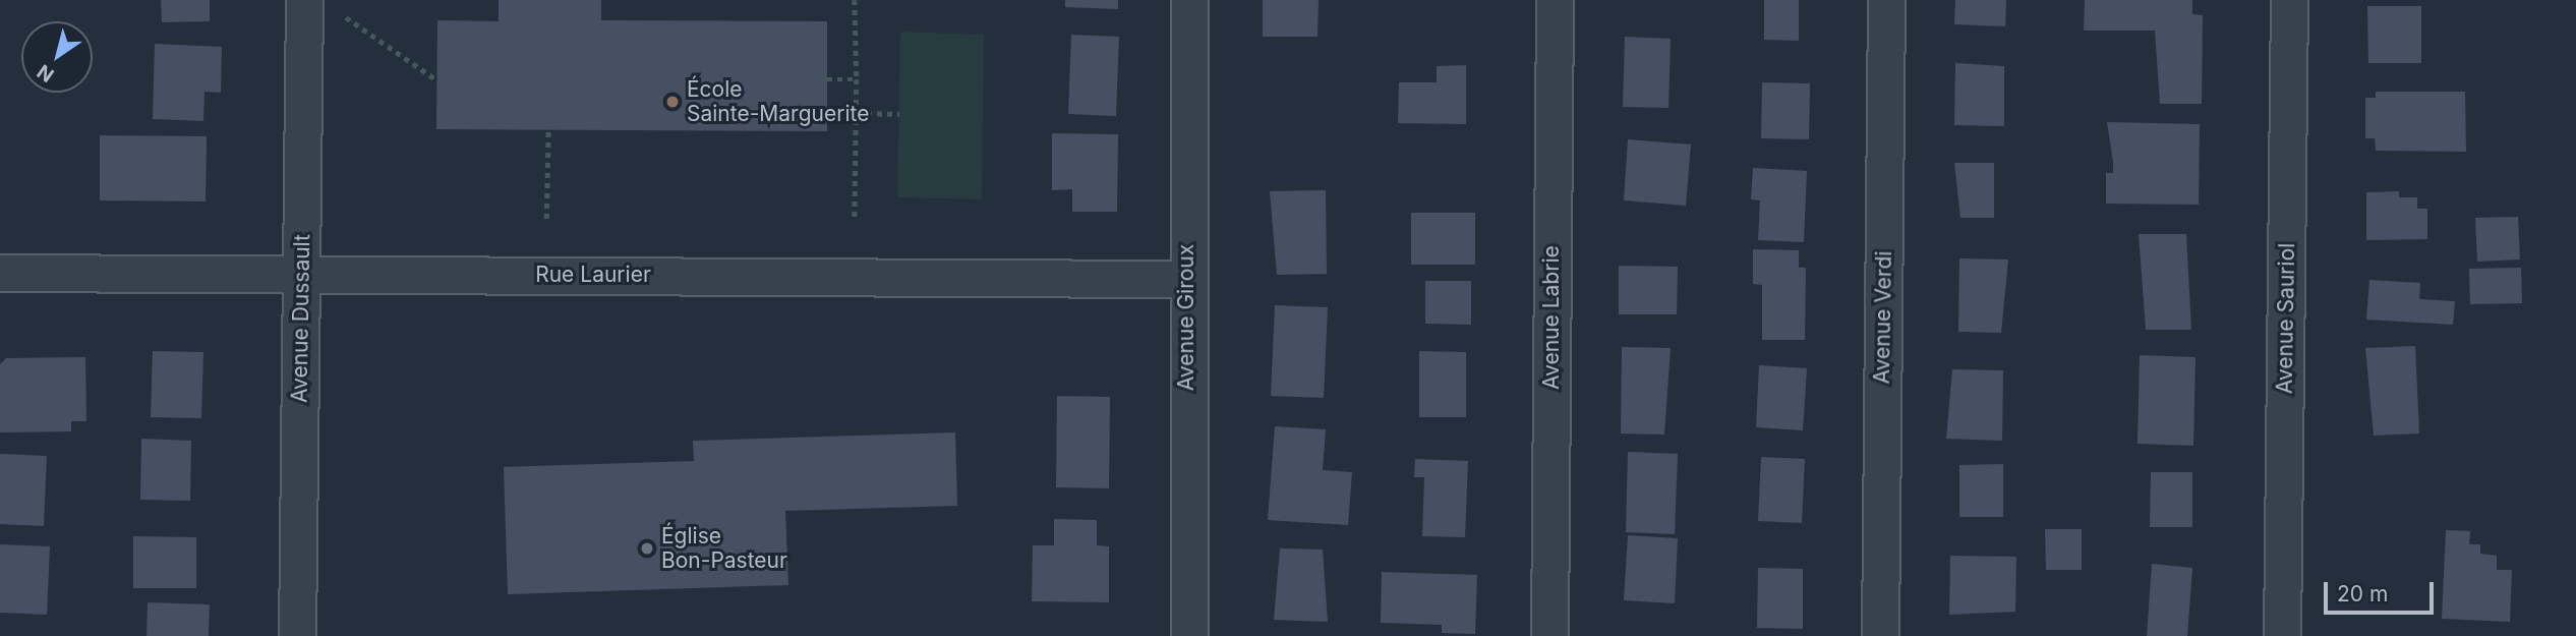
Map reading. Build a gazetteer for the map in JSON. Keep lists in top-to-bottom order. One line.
{"streets":{"street":["Rue Laurier","Avenue Giroux","Avenue Labrie","Avenue Verdi","Avenue Dussault","Avenue Sauriol"]},"crossings":[["Rue Laurier","Avenue Giroux"],["Rue Laurier","Avenue Dussault"]],"places":["École Sainte-Marguerite","Église Bon-Pasteur"],"scale_bar":"20 m","north":"bottom left"}
